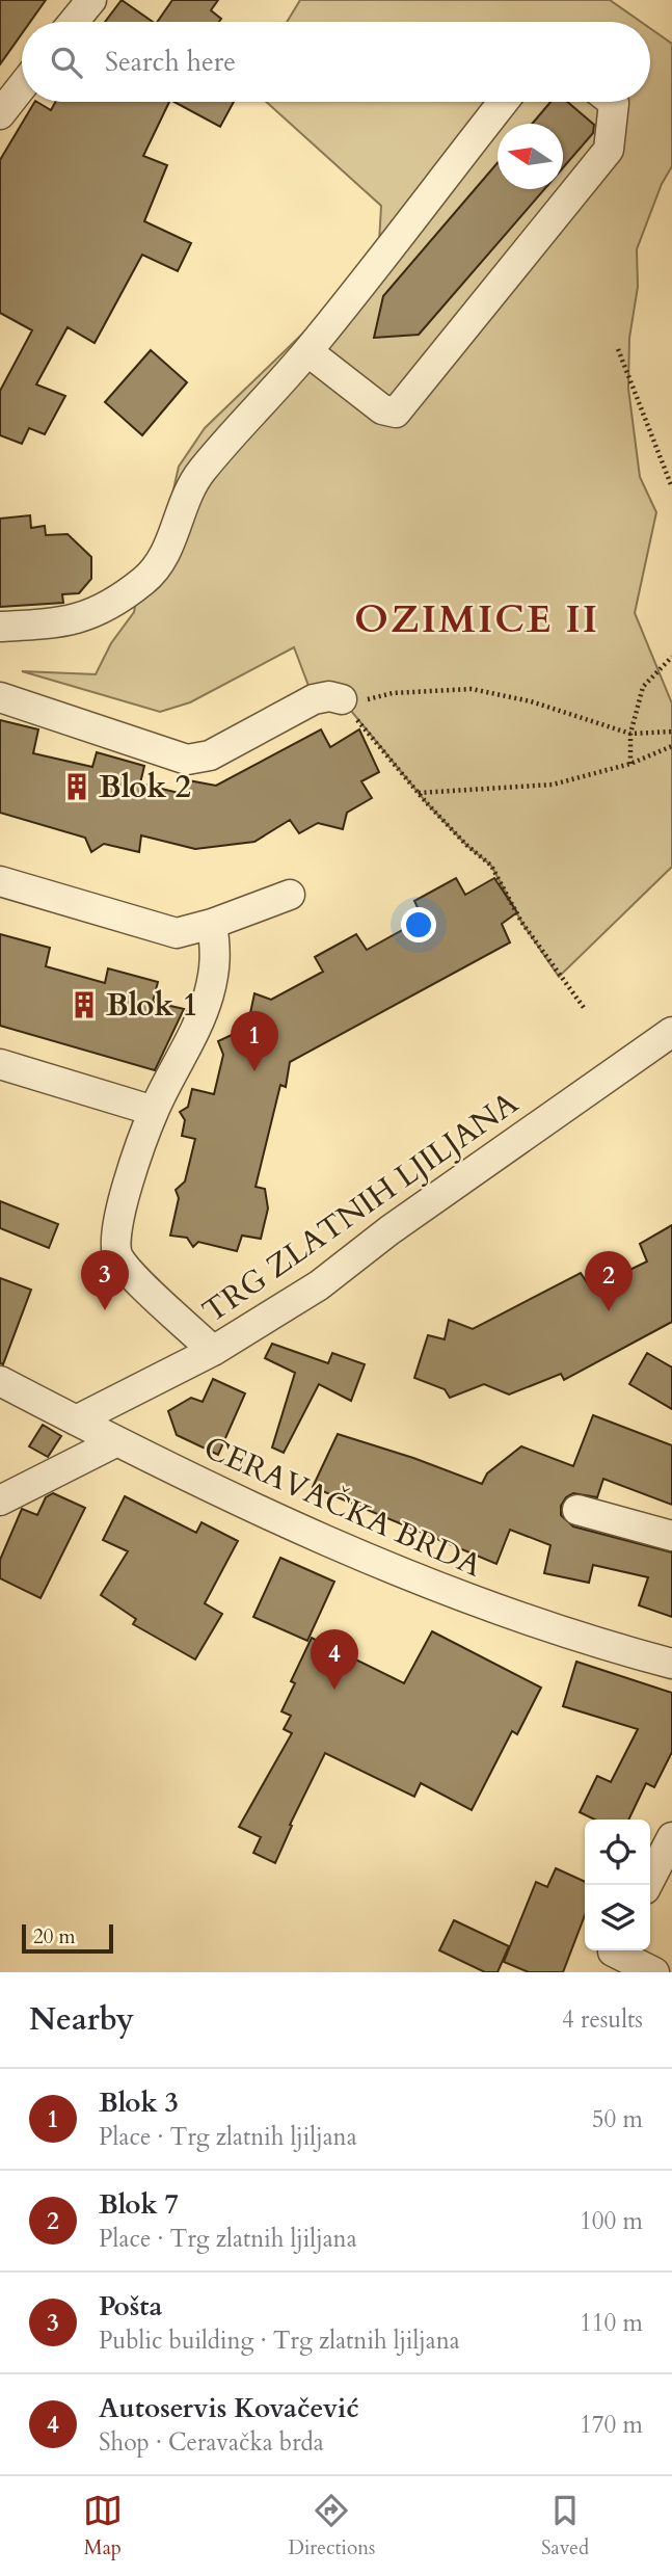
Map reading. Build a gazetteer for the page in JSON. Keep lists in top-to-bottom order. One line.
{"streets":{"street":["TRG ZLATNIH LJILJANA","CERAVAČKA BRDA"]},"crossings":[["TRG ZLATNIH LJILJANA","CERAVAČKA BRDA"]],"districts":["OZIMICE II"],"places":{"building":["Blok 2","Blok 1"]},"scale_bar":"20 m","north":"left","page":{"search":"Search here","pins":["1","3","2","4"],"scale":"20 m","heading":["Nearby","4 results"],"list":[{"mark":"1","name":"Blok 3","note":"Place · Trg zlatnih ljiljana","value":"50 m"},{"mark":"2","name":"Blok 7","note":"Place · Trg zlatnih ljiljana","value":"100 m"},{"mark":"3","name":"Pošta","note":"Public building · Trg zlatnih ljiljana","value":"110 m"},{"mark":"4","name":"Autoservis Kovačević","note":"Shop · Ceravačka brda","value":"170 m"}],"nav":["Map","Directions","Saved"]}}
